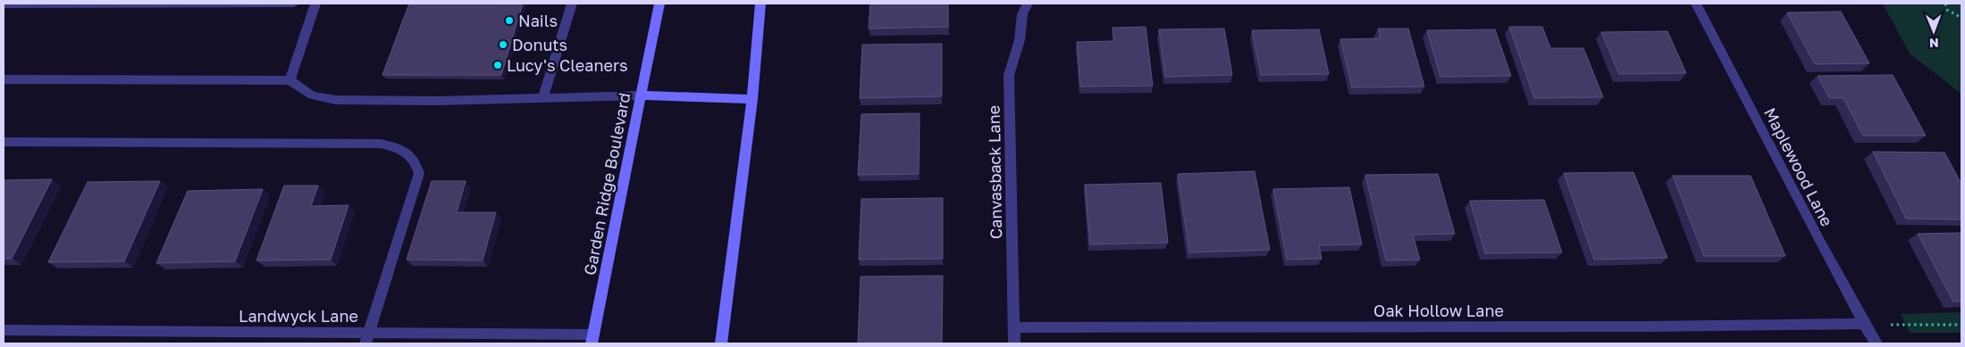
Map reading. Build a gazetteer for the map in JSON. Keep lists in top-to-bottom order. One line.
{"streets":{"main road":["Garden Ridge Boulevard"],"street":["Maplewood Lane","Canvasback Lane","Oak Hollow Lane","Landwyck Lane"]},"crossings":[["Maplewood Lane","Oak Hollow Lane"],["Canvasback Lane","Oak Hollow Lane"],["Garden Ridge Boulevard","Landwyck Lane"]],"places":["Nails","Donuts","Lucy's Cleaners"],"north":"bottom"}
